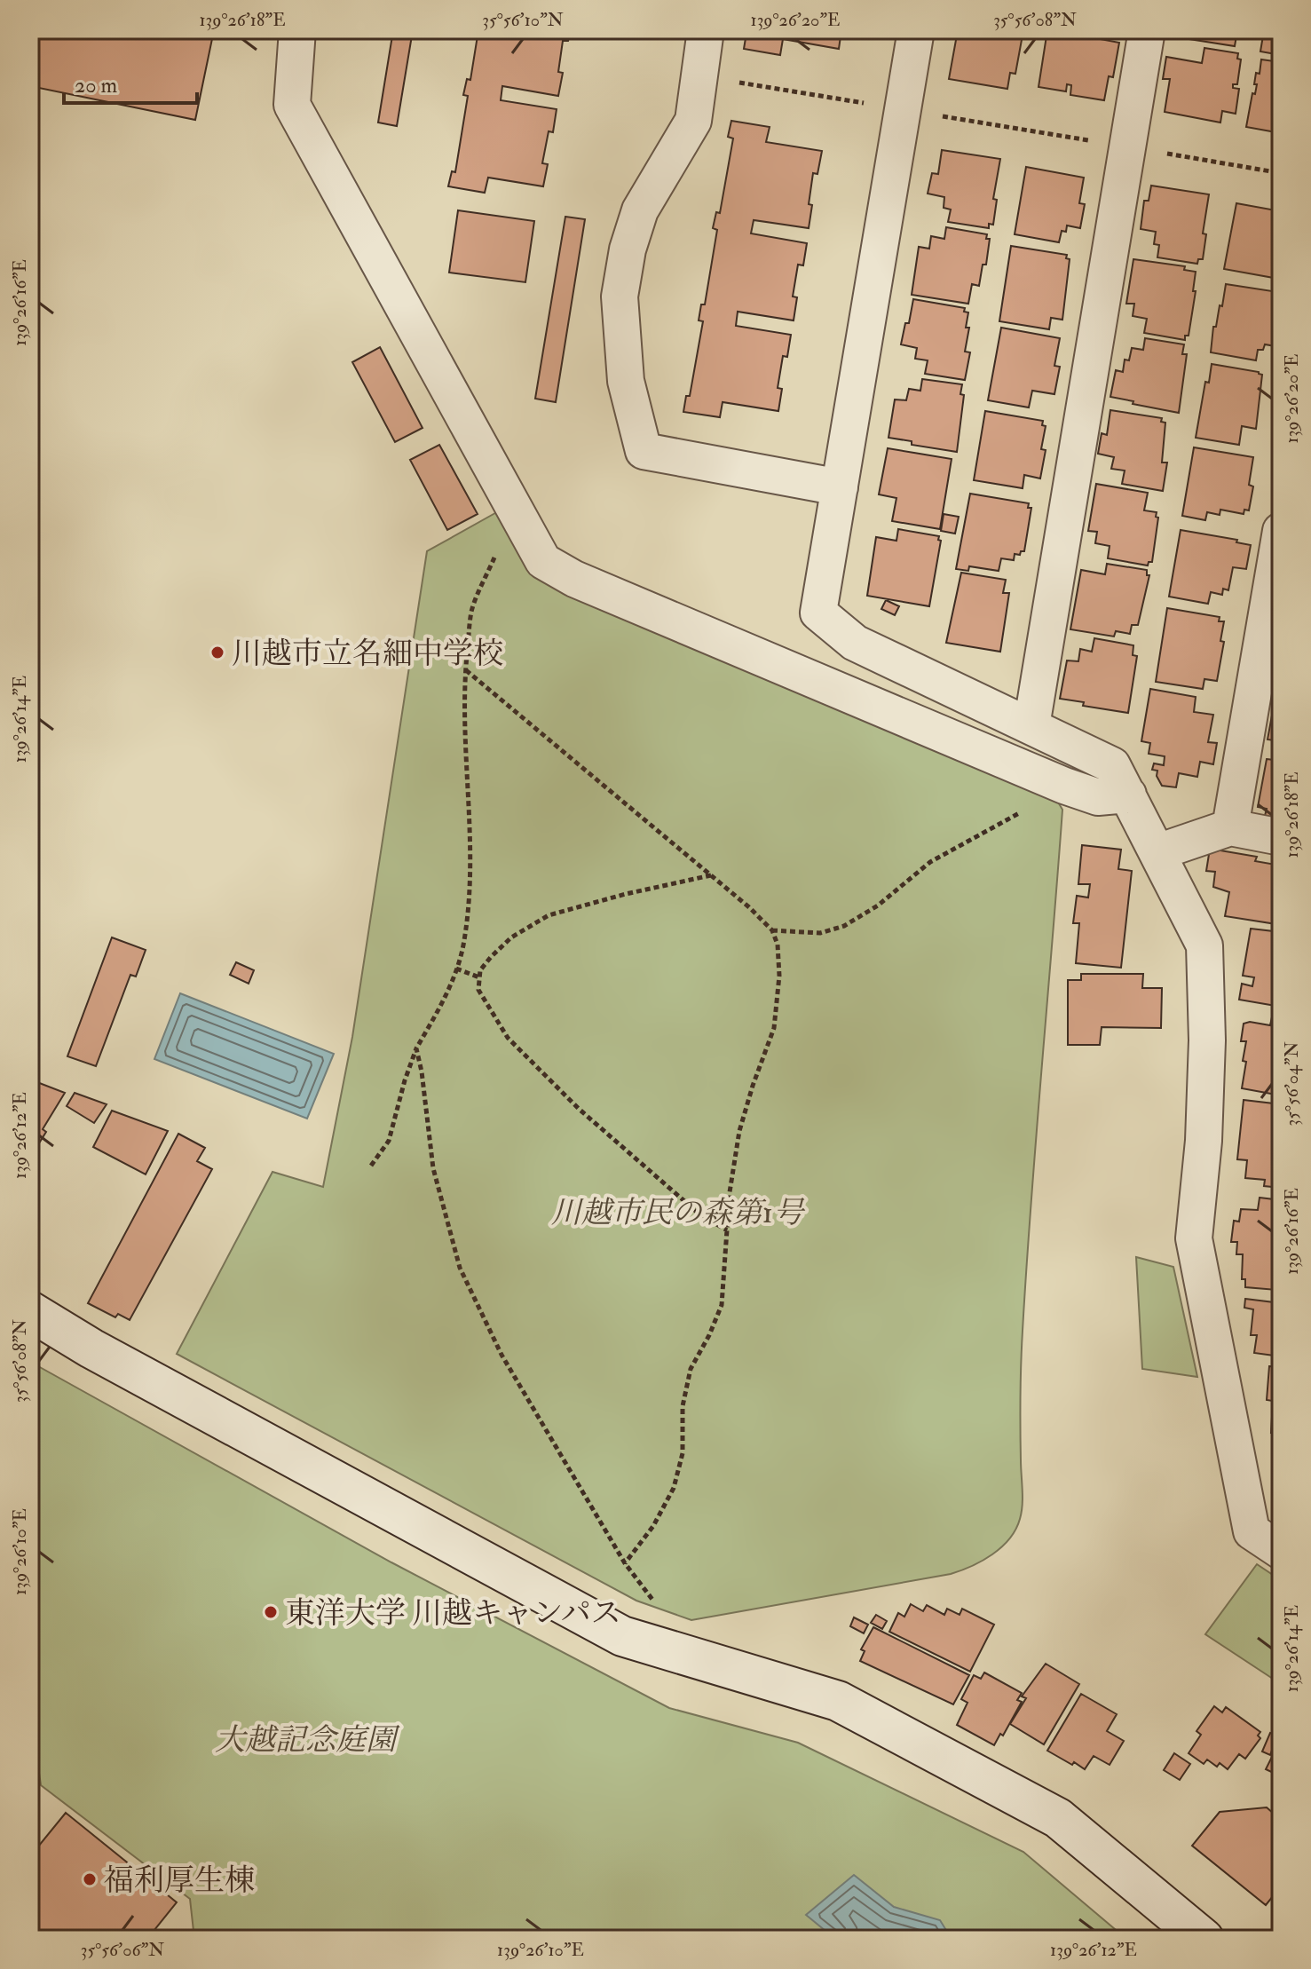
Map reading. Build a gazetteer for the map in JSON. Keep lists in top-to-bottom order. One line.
{"parks":["川越市民の森第1号","大越記念庭園"],"places":["川越市立名細中学校","東洋大学 川越キャンパス","福利厚生棟"],"scale_bar":"20 m","coordinates":["139°26'18\"E","35°56'10\"N","139°26'20\"E","35°56'08\"N","139°26'16\"E","139°26'14\"E","35°56'04\"N","139°26'12\"E","139°26'10\"E","35°56'06\"N"]}
